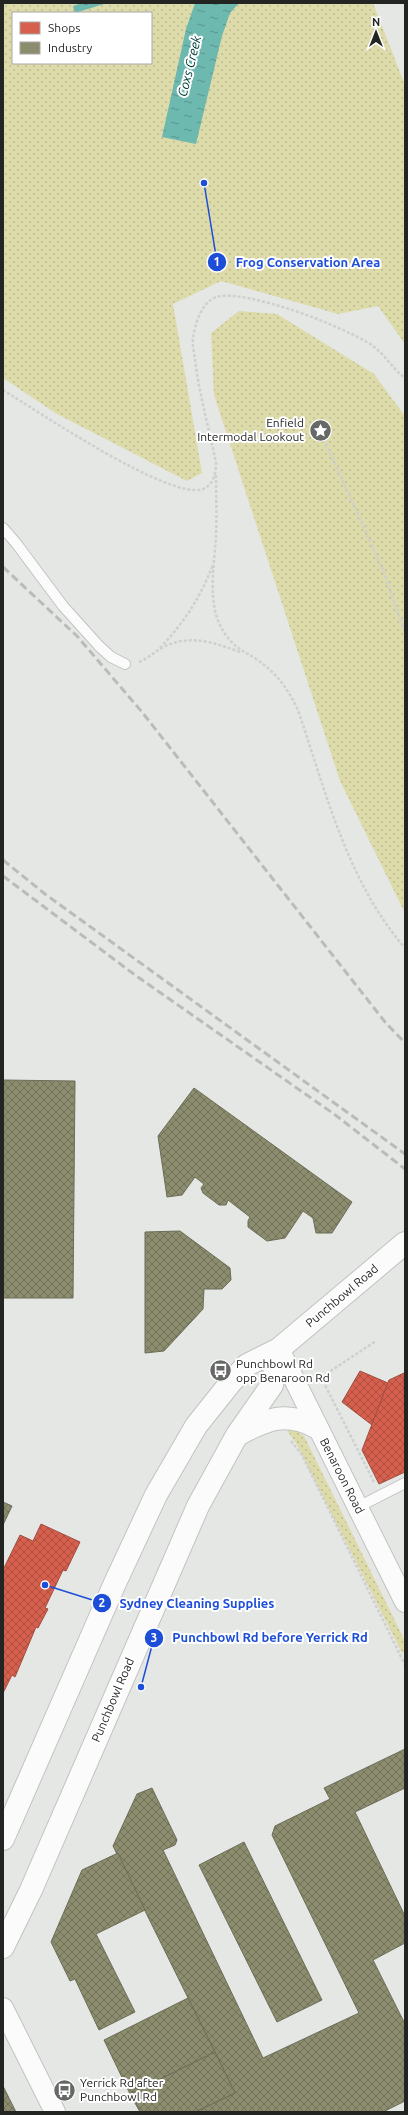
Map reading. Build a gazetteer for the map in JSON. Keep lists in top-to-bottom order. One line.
{"streets":{"main road":["Punchbowl Road"],"street":["Benaroon Road"]},"crossings":[["Punchbowl Road","Benaroon Road"]],"water":["Coxs Creek"],"places":{"other":["Frog Conservation Area","Sydney Cleaning Supplies","Punchbowl Rd before Yerrick Rd"],"place":["Enfield Intermodal Lookout"],"bus stop":["Punchbowl Rd opp Benaroon Rd","Yerrick Rd after Punchbowl Rd"]},"legend":["Shops","Industry"],"north":"top"}
